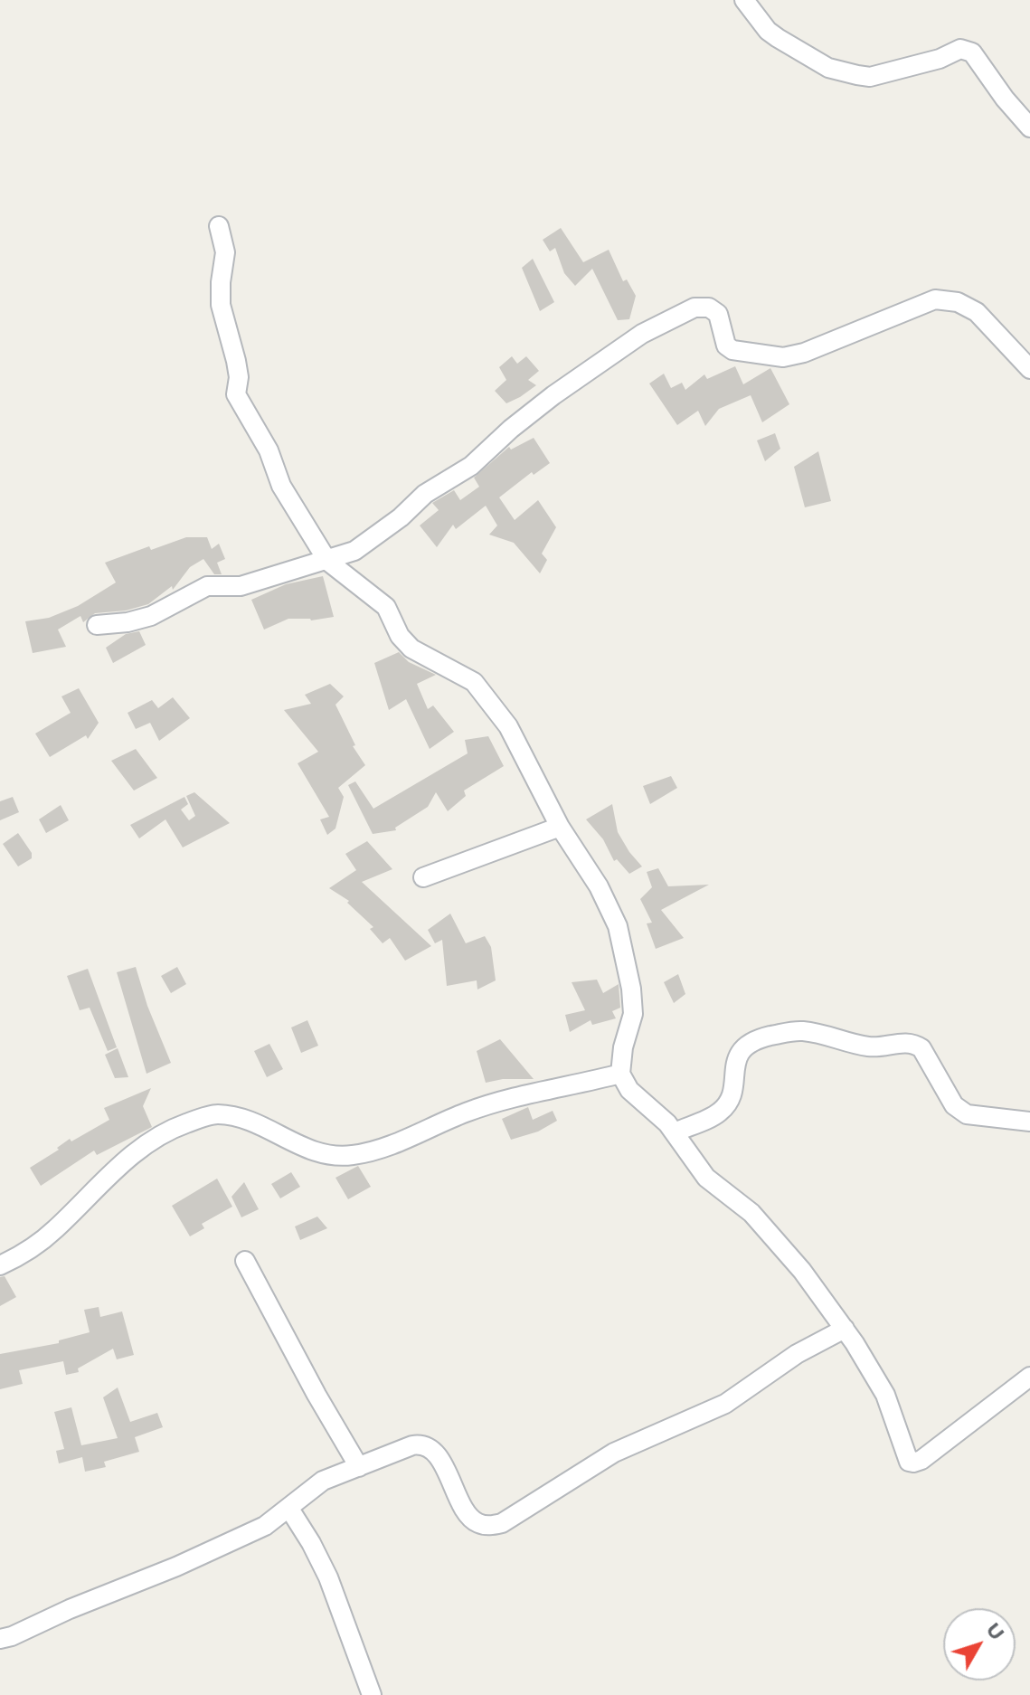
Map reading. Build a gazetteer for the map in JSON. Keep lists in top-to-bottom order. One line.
{"north":"top right"}
